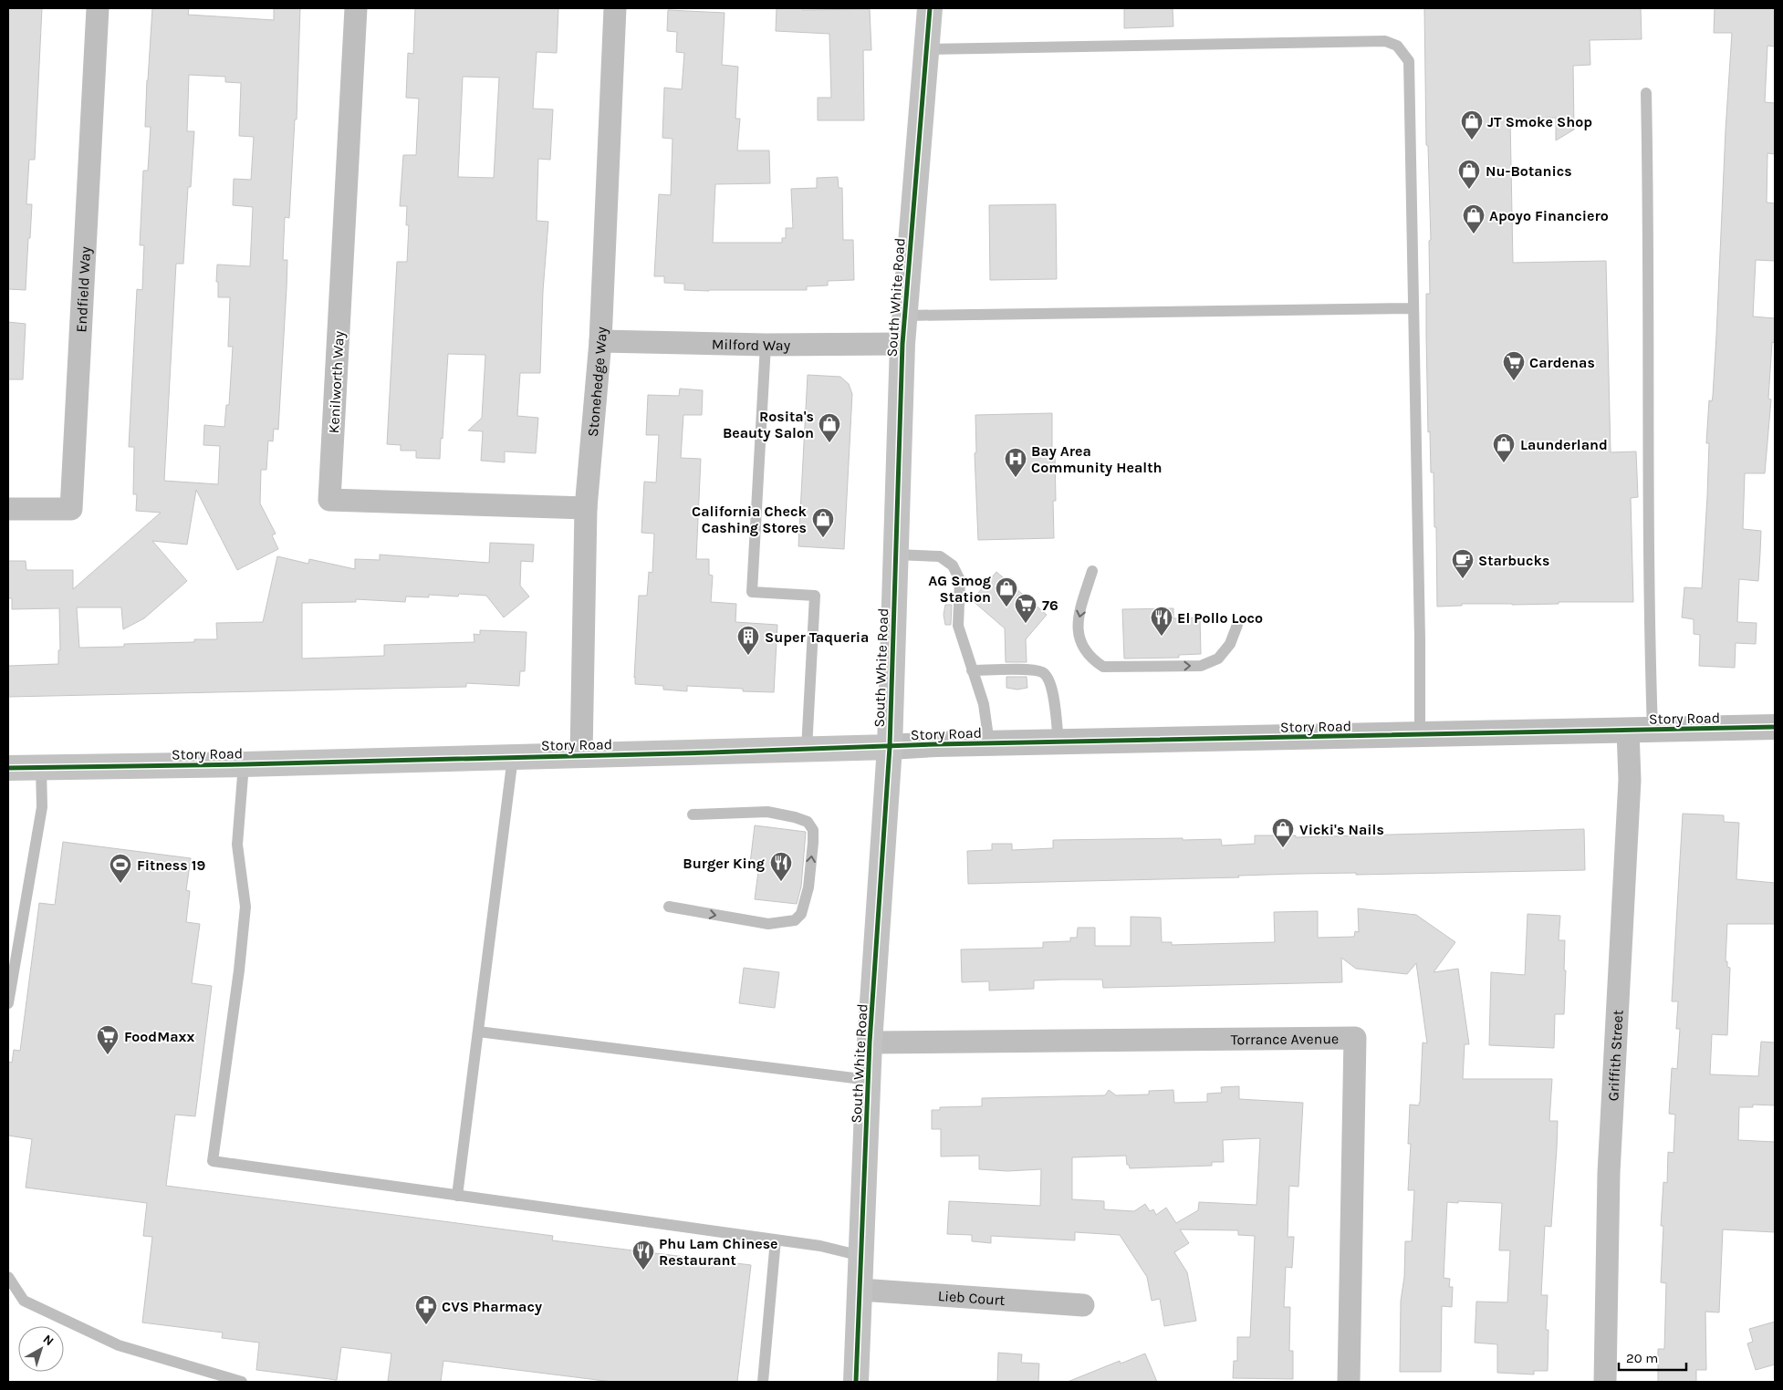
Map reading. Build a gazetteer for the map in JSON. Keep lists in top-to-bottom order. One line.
{"streets":{"main road":["South White Road","Story Road"],"street":["Endfield Way","Milford Way","Stonehedge Way","Kenilworth Way","Torrance Avenue","Griffith Street","Lieb Court"]},"crossings":[["South White Road","Milford Way"],["South White Road","Story Road"],["South White Road","Torrance Avenue"],["South White Road","Lieb Court"],["Milford Way","Stonehedge Way"],["Stonehedge Way","Kenilworth Way"],["Stonehedge Way","Story Road"],["Story Road","Griffith Street"]],"places":{"shop":["JT Smoke Shop","Nu-Botanics","Apoyo Financiero","Rosita's Beauty Salon","Launderland","California Check Cashing Stores","AG Smog Station","Vicki's Nails"],"supermarket":["Cardenas","76","FoodMaxx"],"hospital":["Bay Area Community Health"],"cafe":["Starbucks"],"restaurant":["El Pollo Loco","Burger King","Phu Lam Chinese Restaurant"],"building":["Super Taqueria"],"sports":["Fitness 19"],"pharmacy":["CVS Pharmacy"]},"scale_bar":"20 m","north":"top right"}
